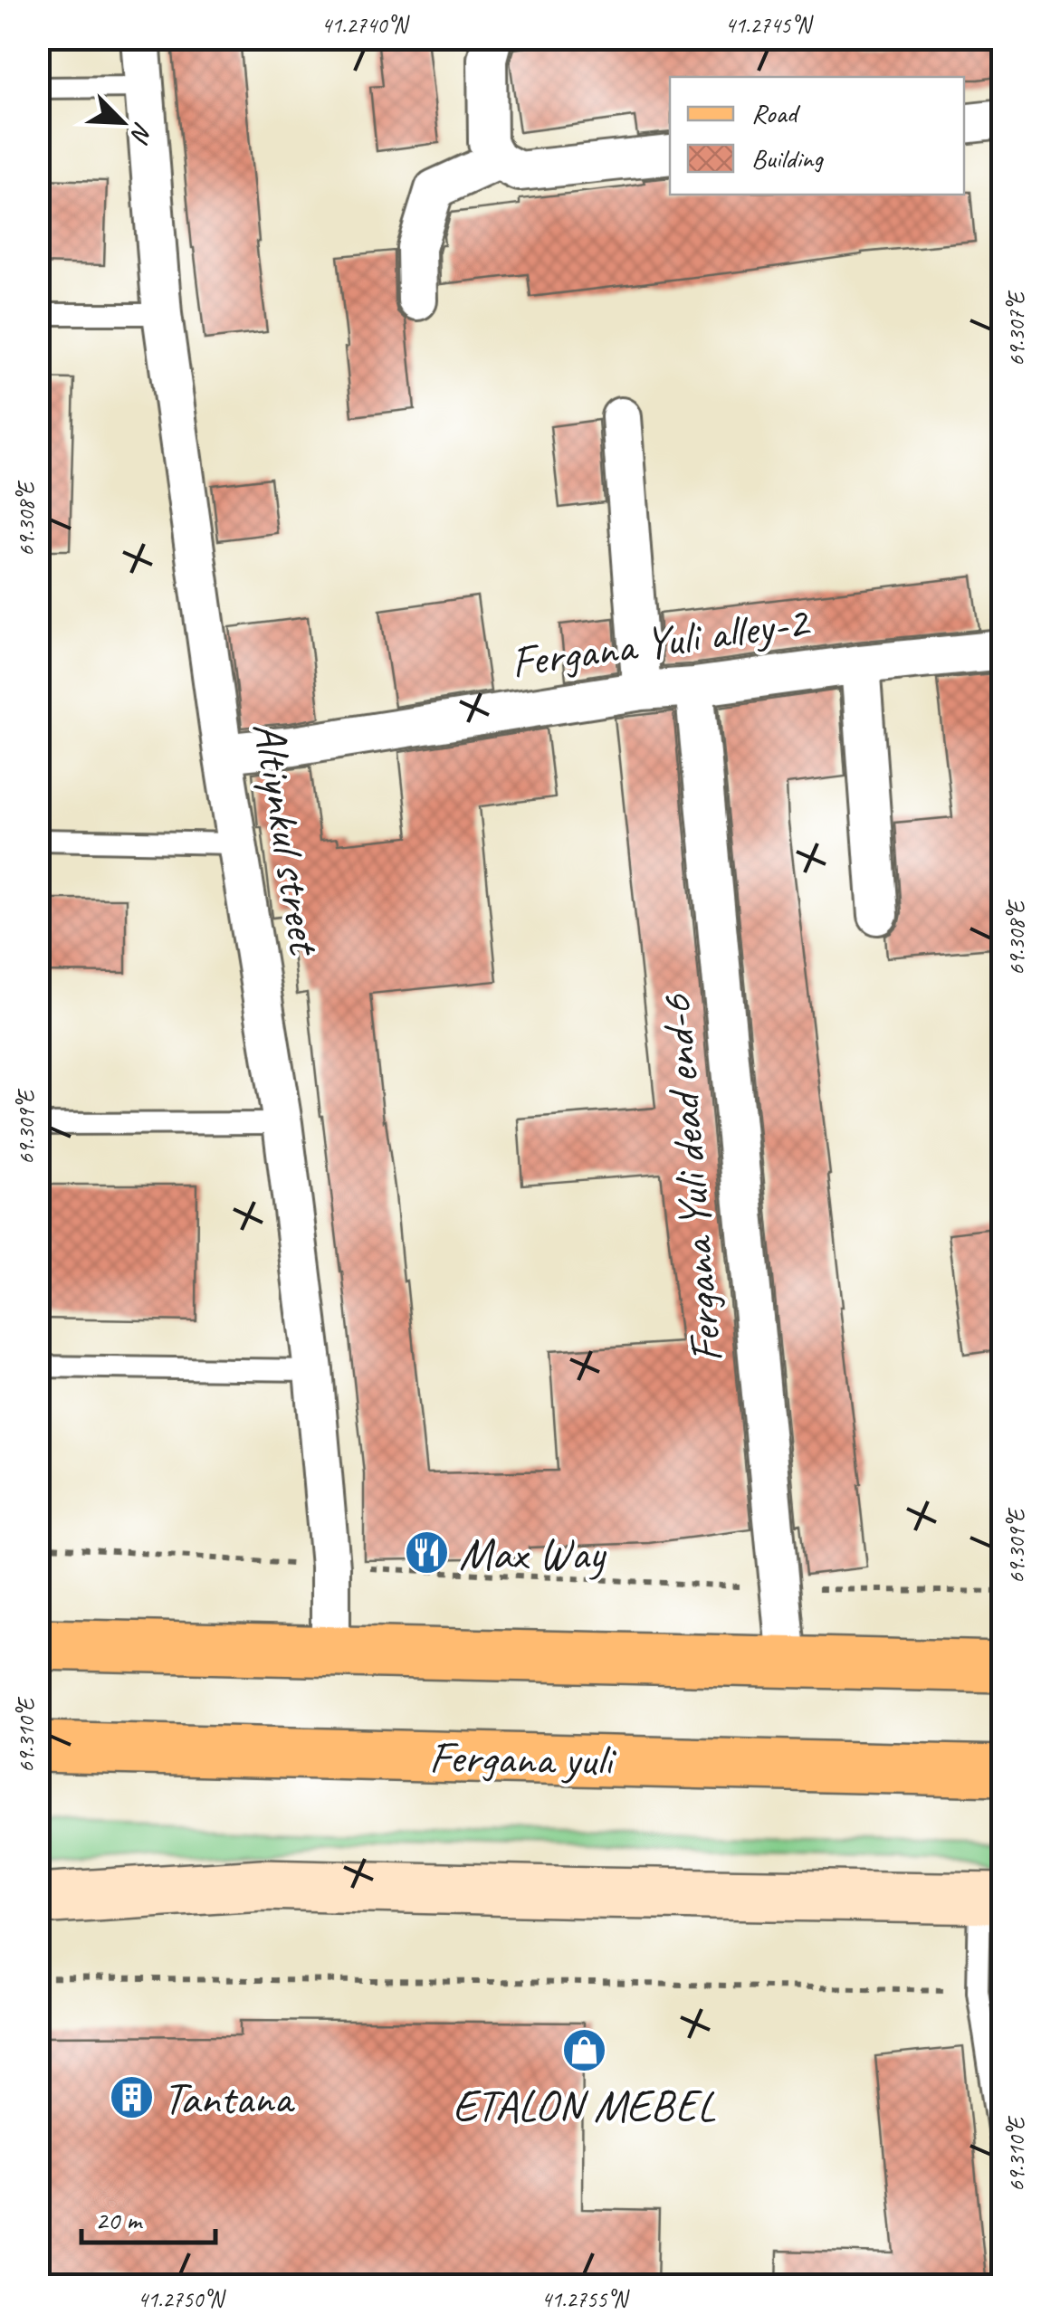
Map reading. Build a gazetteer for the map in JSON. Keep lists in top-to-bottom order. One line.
{"streets":{"main road":["Fergana yuli"],"street":["Fergana Yuli alley-2","Altiynkul street","Fergana Yuli dead end-6"]},"crossings":[["Fergana Yuli alley-2","Altiynkul street"],["Fergana Yuli alley-2","Fergana Yuli dead end-6"]],"places":{"restaurant":["Max Way"],"shop":["ETALON MEBEL"],"building":["Tantana"]},"legend":["Road","Building"],"scale_bar":"20 m","north":"bottom right","coordinates":["41.2740°N","41.2745°N","69.307°E","69.308°E","69.309°E","69.310°E","41.2750°N","41.2755°N"]}
